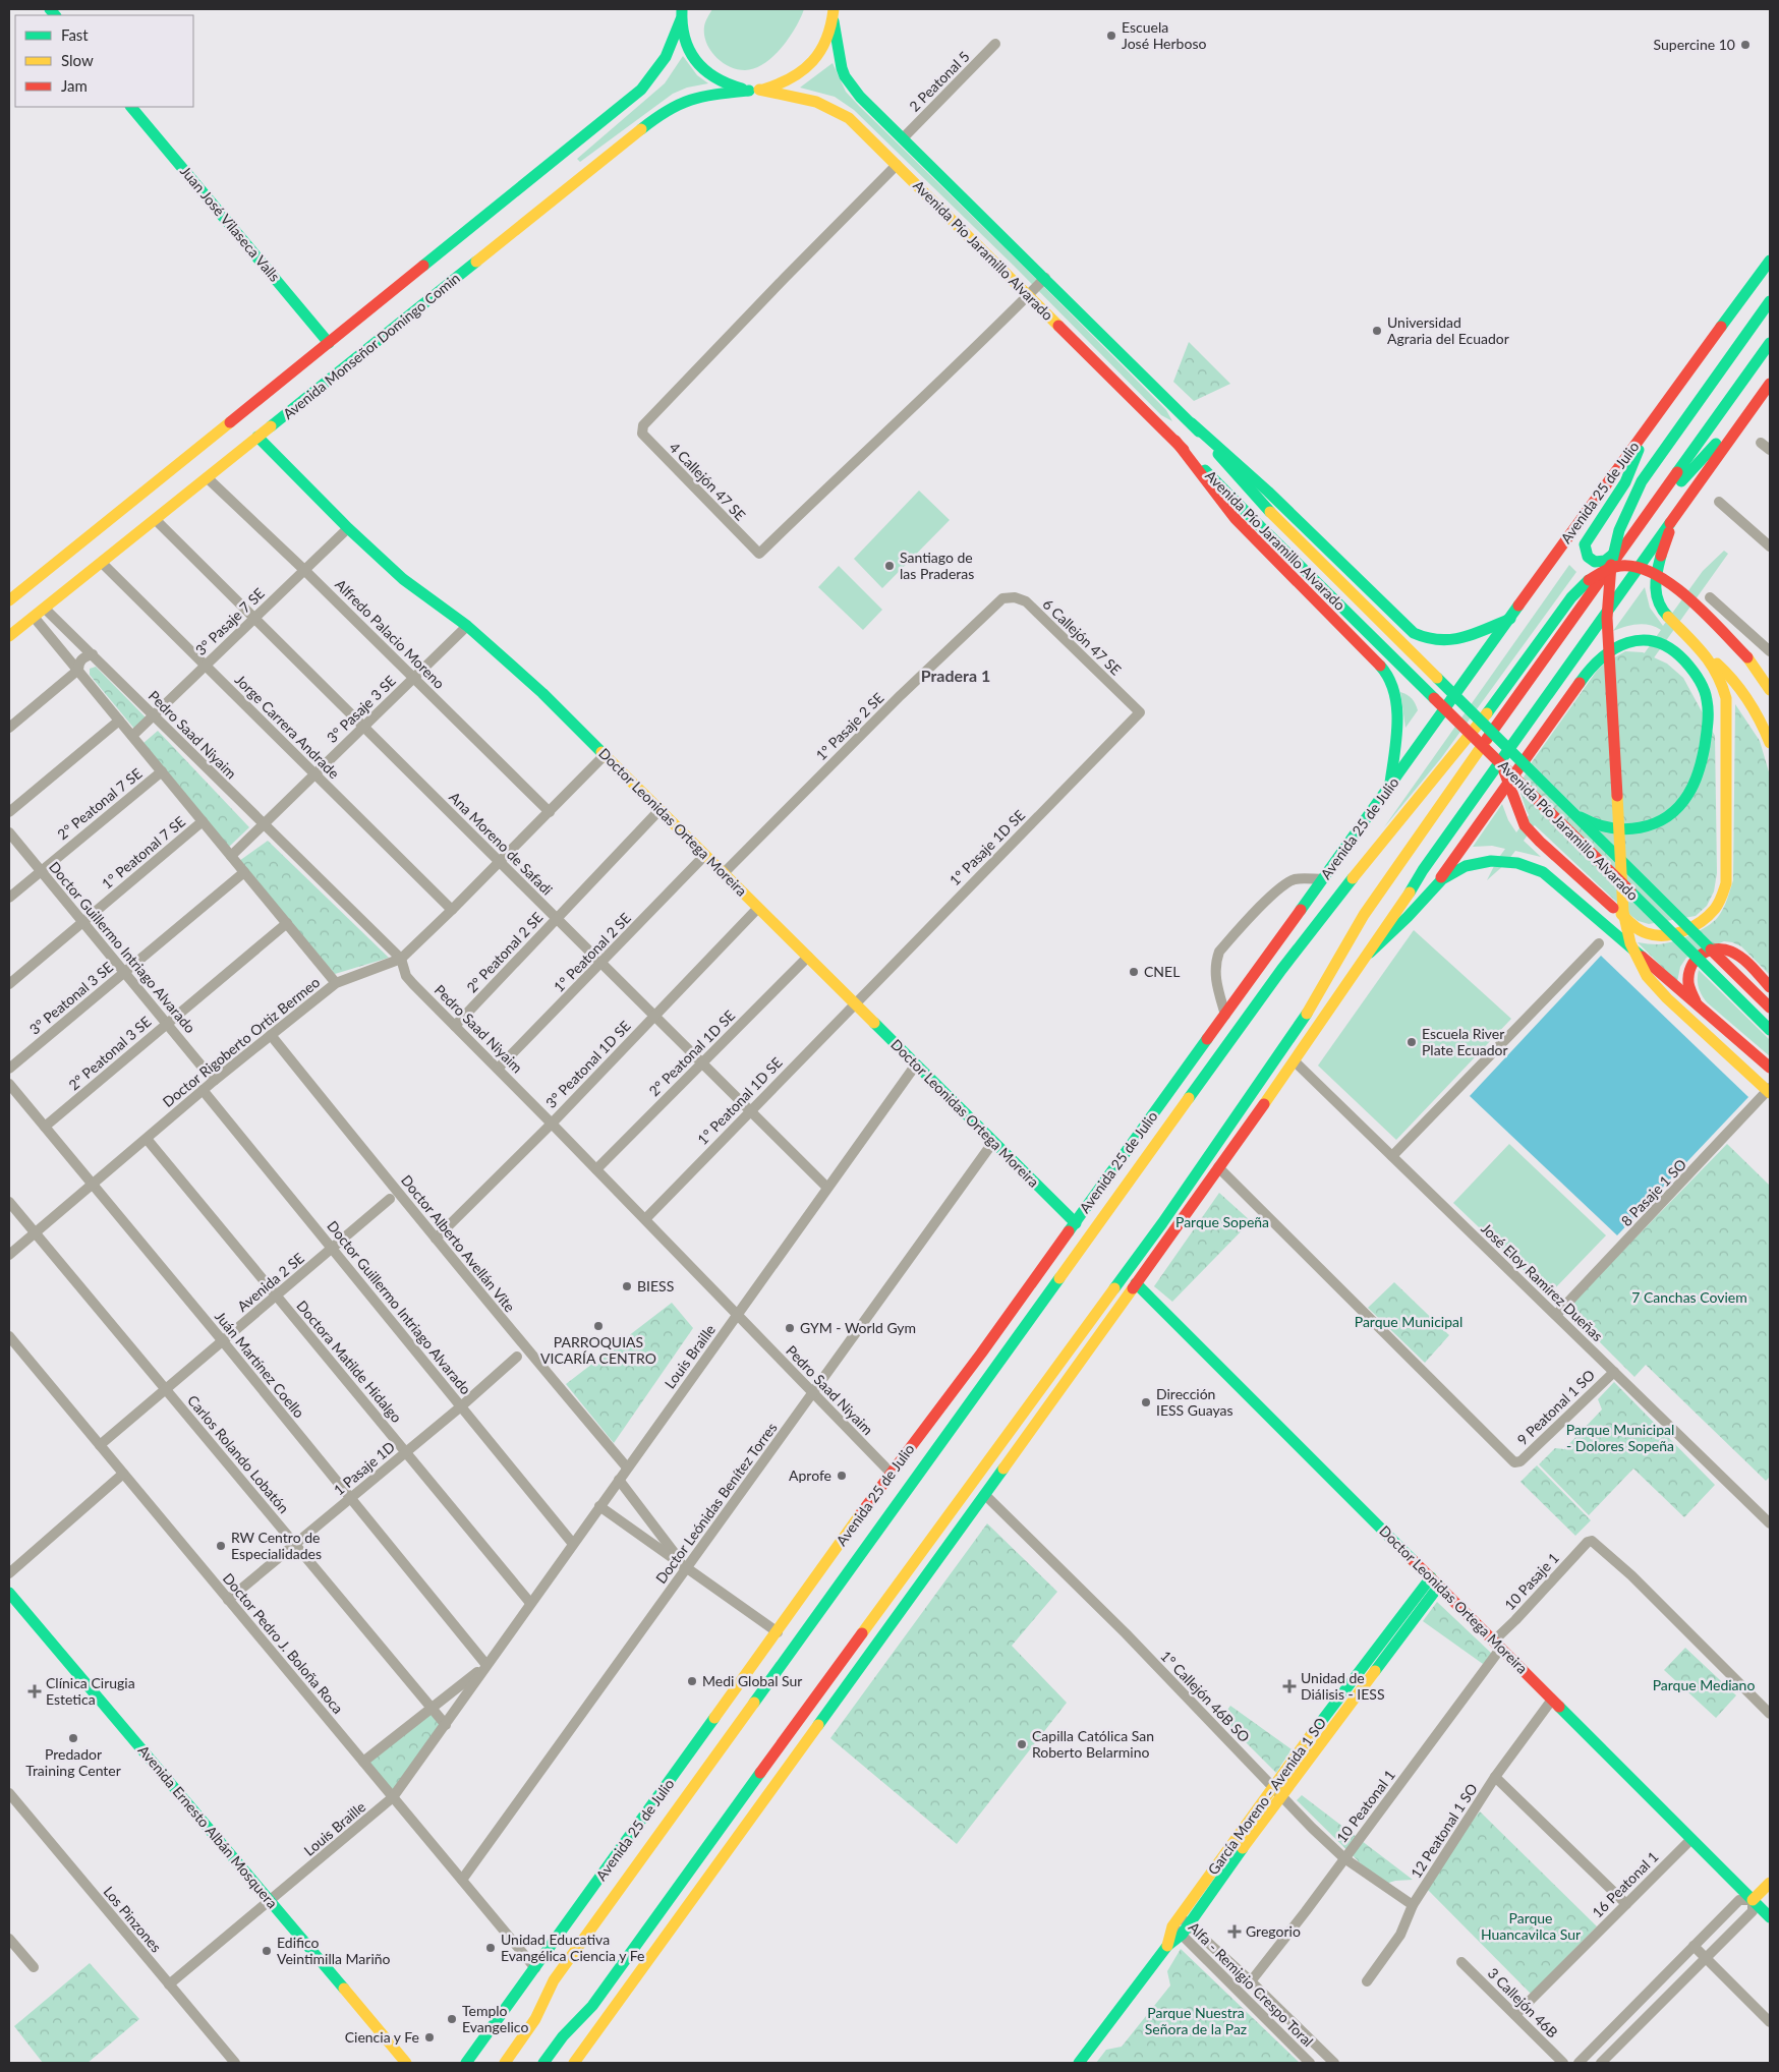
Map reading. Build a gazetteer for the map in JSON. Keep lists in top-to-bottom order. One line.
{"streets":{"main road":["Juan José Vilaseca Valls","Avenida Pío Jaramillo Alvarado","Avenida Monseñor Domingo Comin","Avenida 25 de Julio","Doctor Leonidas Ortega Moreira","García Moreno - Avenida 1 SO","Avenida Ernesto Albán Mosquera"],"street":["2 Peatonal 5","4 Callejón 47 SE","3° Pasaje 7 SE","Alfredo Palacio Moreno","6 Callejón 47 SE","3° Pasaje 3 SE","Jorge Carrera Andrade","1º Pasaje 2 SE","Pedro Saad Niyaim","2° Peatonal 7 SE","Ana Moreno de Safadi","1º Pasaje 1D SE","1° Peatonal 7 SE","Doctor Guillermo Intriago Alvarado","2° Peatonal 2 SE","1° Peatonal 2 SE","3° Peatonal 3 SE","Doctor Rigoberto Ortiz Bermeo","2° Peatonal 3 SE","2° Peatonal 1D SE","3° Peatonal 1D SE","1° Peatonal 1D SE","8 Pasaje 1 SO","Doctor Alberto Avellán Vite","Avenida 2 SE","José Eloy Ramírez Dueñas","Louis Braille","Doctora Matilde Hidalgo","Juán Martínez Coello","9 Peatonal 1 SO","Carlos Rolando Lobatón","1 Pasaje 1D","Doctor Leónidas Benítez Torres","10 Pasaje 1","Doctor Pedro J. Boloña Roca","1° Callejón 46B SO","10 Peatonal 1","12 Peatonal 1 SO","16 Peatonal 1","Los Pinzones","Alfa - Remigio Crespo Toral","3 Callejón 46B"]},"crossings":[["2 Peatonal 5","Avenida Pío Jaramillo Alvarado"],["Juan José Vilaseca Valls","Avenida Monseñor Domingo Comin"],["Avenida Pío Jaramillo Alvarado","Avenida Monseñor Domingo Comin"],["Avenida Pío Jaramillo Alvarado","4 Callejón 47 SE"],["Avenida Monseñor Domingo Comin","Alfredo Palacio Moreno"],["Avenida Monseñor Domingo Comin","Jorge Carrera Andrade"],["Avenida Monseñor Domingo Comin","Pedro Saad Niyaim"],["Avenida Monseñor Domingo Comin","Doctor Leonidas Ortega Moreira"],["Avenida Monseñor Domingo Comin","Ana Moreno de Safadi"],["Avenida 25 de Julio","Pedro Saad Niyaim"],["Avenida 25 de Julio","Doctor Leonidas Ortega Moreira"],["Avenida 25 de Julio","Doctor Pedro J. Boloña Roca"],["3° Pasaje 7 SE","Alfredo Palacio Moreno"],["3° Pasaje 7 SE","Jorge Carrera Andrade"],["3° Pasaje 7 SE","Pedro Saad Niyaim"],["3° Pasaje 7 SE","Doctor Leonidas Ortega Moreira"],["3° Pasaje 7 SE","Ana Moreno de Safadi"],["Alfredo Palacio Moreno","3° Pasaje 3 SE"],["Alfredo Palacio Moreno","Doctor Rigoberto Ortiz Bermeo"],["6 Callejón 47 SE","1º Pasaje 2 SE"],["6 Callejón 47 SE","1º Pasaje 1D SE"],["3° Pasaje 3 SE","Jorge Carrera Andrade"],["3° Pasaje 3 SE","Pedro Saad Niyaim"],["3° Pasaje 3 SE","Doctor Leonidas Ortega Moreira"],["3° Pasaje 3 SE","Ana Moreno de Safadi"],["Jorge Carrera Andrade","Doctor Rigoberto Ortiz Bermeo"],["1º Pasaje 2 SE","Doctor Leonidas Ortega Moreira"],["Pedro Saad Niyaim","2° Peatonal 2 SE"],["Pedro Saad Niyaim","1° Peatonal 2 SE"],["Pedro Saad Niyaim","Doctor Rigoberto Ortiz Bermeo"],["Pedro Saad Niyaim","2° Peatonal 1D SE"],["Pedro Saad Niyaim","3° Peatonal 1D SE"],["Pedro Saad Niyaim","1° Peatonal 1D SE"],["Pedro Saad Niyaim","Louis Braille"],["Pedro Saad Niyaim","Doctor Leónidas Benítez Torres"],["2° Peatonal 7 SE","Doctor Guillermo Intriago Alvarado"],["Doctor Leonidas Ortega Moreira","1º Pasaje 1D SE"],["Doctor Leonidas Ortega Moreira","2° Peatonal 2 SE"],["Doctor Leonidas Ortega Moreira","1° Peatonal 2 SE"],["Doctor Leonidas Ortega Moreira","Doctor Rigoberto Ortiz Bermeo"],["Doctor Leonidas Ortega Moreira","2° Peatonal 1D SE"],["Doctor Leonidas Ortega Moreira","3° Peatonal 1D SE"],["Doctor Leonidas Ortega Moreira","1° Peatonal 1D SE"],["Doctor Leonidas Ortega Moreira","Louis Braille"],["Doctor Leonidas Ortega Moreira","Doctor Leónidas Benítez Torres"],["Doctor Leonidas Ortega Moreira","10 Pasaje 1"],["Doctor Leonidas Ortega Moreira","García Moreno - Avenida 1 SO"],["Doctor Leonidas Ortega Moreira","10 Peatonal 1"],["Doctor Leonidas Ortega Moreira","12 Peatonal 1 SO"],["Doctor Leonidas Ortega Moreira","16 Peatonal 1"],["Ana Moreno de Safadi","2° Peatonal 2 SE"],["Ana Moreno de Safadi","1° Peatonal 2 SE"],["Ana Moreno de Safadi","Doctor Rigoberto Ortiz Bermeo"],["Ana Moreno de Safadi","2° Peatonal 1D SE"],["Ana Moreno de Safadi","3° Peatonal 1D SE"],["Ana Moreno de Safadi","1° Peatonal 1D SE"],["Ana Moreno de Safadi","Louis Braille"],["1º Pasaje 1D SE","1° Peatonal 1D SE"],["1° Peatonal 7 SE","Doctor Guillermo Intriago Alvarado"],["Doctor Guillermo Intriago Alvarado","3° Peatonal 3 SE"],["Doctor Guillermo Intriago Alvarado","Doctor Rigoberto Ortiz Bermeo"],["Doctor Guillermo Intriago Alvarado","2° Peatonal 3 SE"],["Doctor Guillermo Intriago Alvarado","Avenida 2 SE"],["Doctor Guillermo Intriago Alvarado","Louis Braille"],["Doctor Guillermo Intriago Alvarado","1 Pasaje 1D"],["Doctor Rigoberto Ortiz Bermeo","Doctor Alberto Avellán Vite"],["Doctor Rigoberto Ortiz Bermeo","Doctora Matilde Hidalgo"],["Doctor Rigoberto Ortiz Bermeo","Juán Martínez Coello"],["Doctor Rigoberto Ortiz Bermeo","Carlos Rolando Lobatón"],["2° Peatonal 3 SE","Juán Martínez Coello"],["3° Peatonal 1D SE","Doctor Alberto Avellán Vite"],["8 Pasaje 1 SO","José Eloy Ramírez Dueñas"],["Doctor Alberto Avellán Vite","Louis Braille"],["Avenida 2 SE","Doctora Matilde Hidalgo"],["Avenida 2 SE","Juán Martínez Coello"],["Avenida 2 SE","Carlos Rolando Lobatón"],["Avenida 2 SE","Doctor Pedro J. Boloña Roca"],["José Eloy Ramírez Dueñas","9 Peatonal 1 SO"],["Louis Braille","Doctora Matilde Hidalgo"],["Louis Braille","Juán Martínez Coello"],["Louis Braille","Carlos Rolando Lobatón"],["Louis Braille","Doctor Pedro J. Boloña Roca"],["Louis Braille","Avenida Ernesto Albán Mosquera"],["Louis Braille","Los Pinzones"],["Doctora Matilde Hidalgo","1 Pasaje 1D"],["Juán Martínez Coello","1 Pasaje 1D"],["Carlos Rolando Lobatón","1 Pasaje 1D"],["1 Pasaje 1D","Doctor Pedro J. Boloña Roca"],["Doctor Leónidas Benítez Torres","Doctor Pedro J. Boloña Roca"],["10 Pasaje 1","10 Peatonal 1"],["1° Callejón 46B SO","García Moreno - Avenida 1 SO"],["1° Callejón 46B SO","10 Peatonal 1"],["1° Callejón 46B SO","12 Peatonal 1 SO"],["García Moreno - Avenida 1 SO","Alfa - Remigio Crespo Toral"],["10 Peatonal 1","Alfa - Remigio Crespo Toral"],["16 Peatonal 1","3 Callejón 46B"]],"districts":["Pradera 1"],"parks":["Parque Sopeña","7 Canchas Coviem","Parque Municipal","Parque Municipal - Dolores Sopeña","Parque Mediano","Parque Huancavilca Sur","Parque Nuestra Señora de la Paz"],"places":{"other":["Escuela José Herboso","Supercine 10","Universidad Agraria del Ecuador","Santiago de las Praderas","CNEL","Escuela River Plate Ecuador","BIESS","PARROQUIAS VICARÍA CENTRO","GYM - World Gym","Dirección IESS Guayas","Aprofe","RW Centro de Especialidades","Medi Global Sur","Predador Training Center","Capilla Católica San Roberto Belarmino","Unidad Educativa Evangélica Ciencia y Fe","Edifico Veintimilla Mariño","Templo Evangelico","Ciencia y Fe"],"health":["Unidad de Diálisis - IESS","Clínica Cirugia Estetica","Gregorio"]},"legend":["Fast","Slow","Jam"]}
